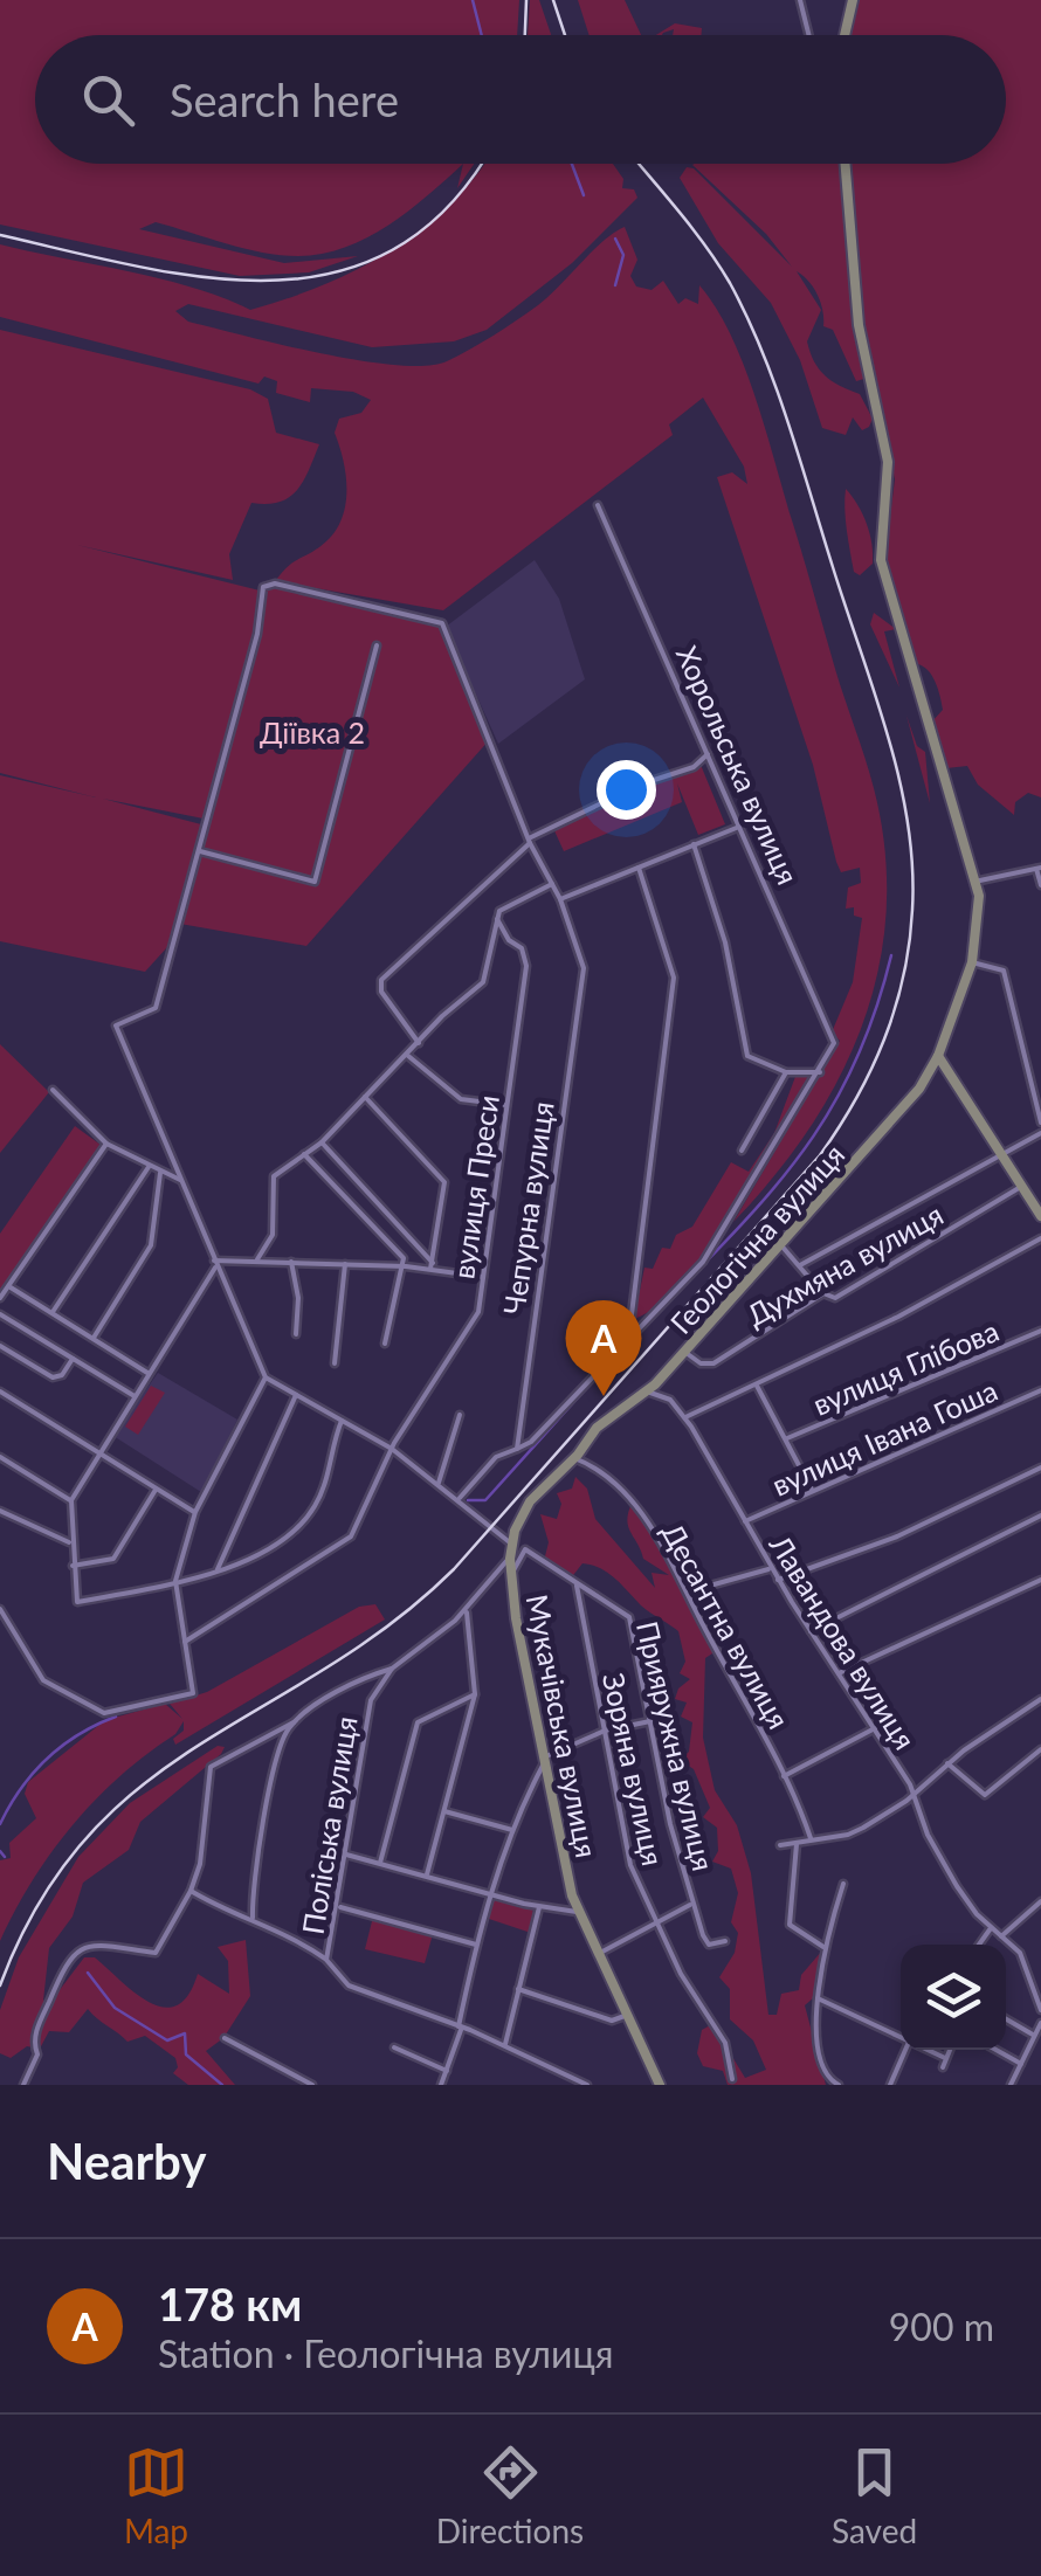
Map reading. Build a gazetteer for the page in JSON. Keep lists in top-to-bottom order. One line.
{"streets":{"street":["Хорольська вулиця","вулиця Преси","Чепурна вулиця","Геологічна вулиця","Духмяна вулиця","вулиця Глібова","вулиця Івана Гоша","Десантна вулиця","Лавандова вулиця","Мукачівська вулиця","Прияружна вулиця","Зоряна вулиця","Поліська вулиця"]},"crossings":[["Геологічна вулиця","Духмяна вулиця"],["Геологічна вулиця","Десантна вулиця"],["Геологічна вулиця","Лавандова вулиця"],["Геологічна вулиця","Мукачівська вулиця"],["вулиця Івана Гоша","Лавандова вулиця"],["Мукачівська вулиця","Прияружна вулиця"],["Мукачівська вулиця","Поліська вулиця"],["Прияружна вулиця","Зоряна вулиця"]],"parks":["Діївка 2"],"page":{"search":"Search here","pins":"A","heading":"Nearby","list":[{"mark":"A","name":"178 км","note":"Station · Геологічна вулиця","value":"900 m"}],"nav":["Map","Directions","Saved"]}}
